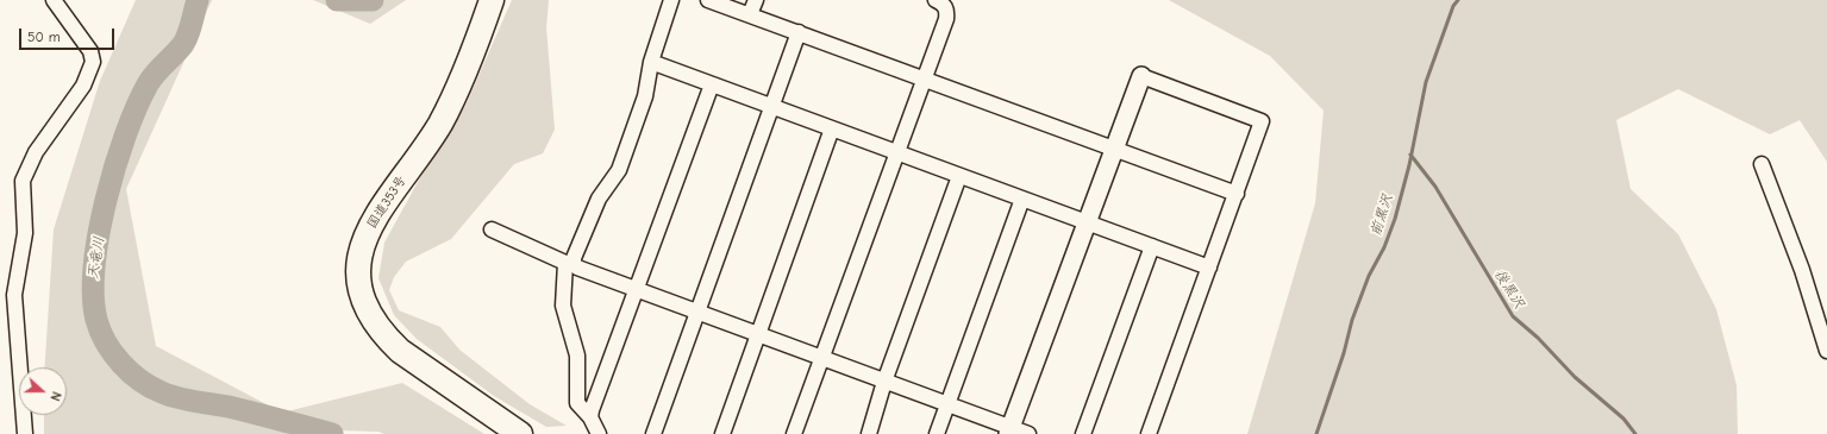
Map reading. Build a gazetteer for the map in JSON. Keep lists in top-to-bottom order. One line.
{"streets":{"highway":["国道353号"]},"water":["前黒沢","天竜川","後黒沢"],"scale_bar":"50 m","north":"right"}
